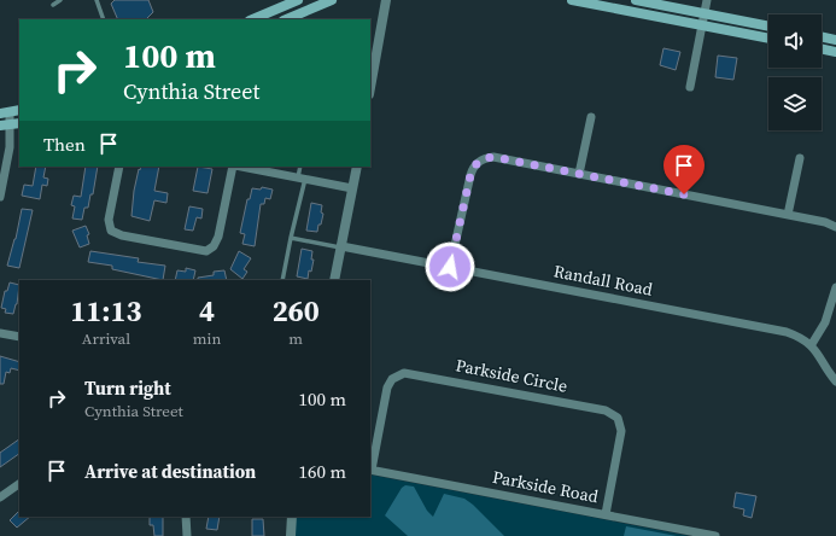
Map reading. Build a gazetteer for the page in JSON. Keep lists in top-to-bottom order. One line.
{"streets":{"street":["Randall Road","Parkside Circle","Parkside Road"]},"crossings":[["Parkside Circle","Parkside Road"]],"page":{"turn":["100 m","Cynthia Street"],"then":"Then","eta":["11:13","Arrival","4","min","260","m"],"list":[{"name":"Turn right","note":"Cynthia Street","value":"100 m"},{"name":"Arrive at destination","value":"160 m"}]}}
